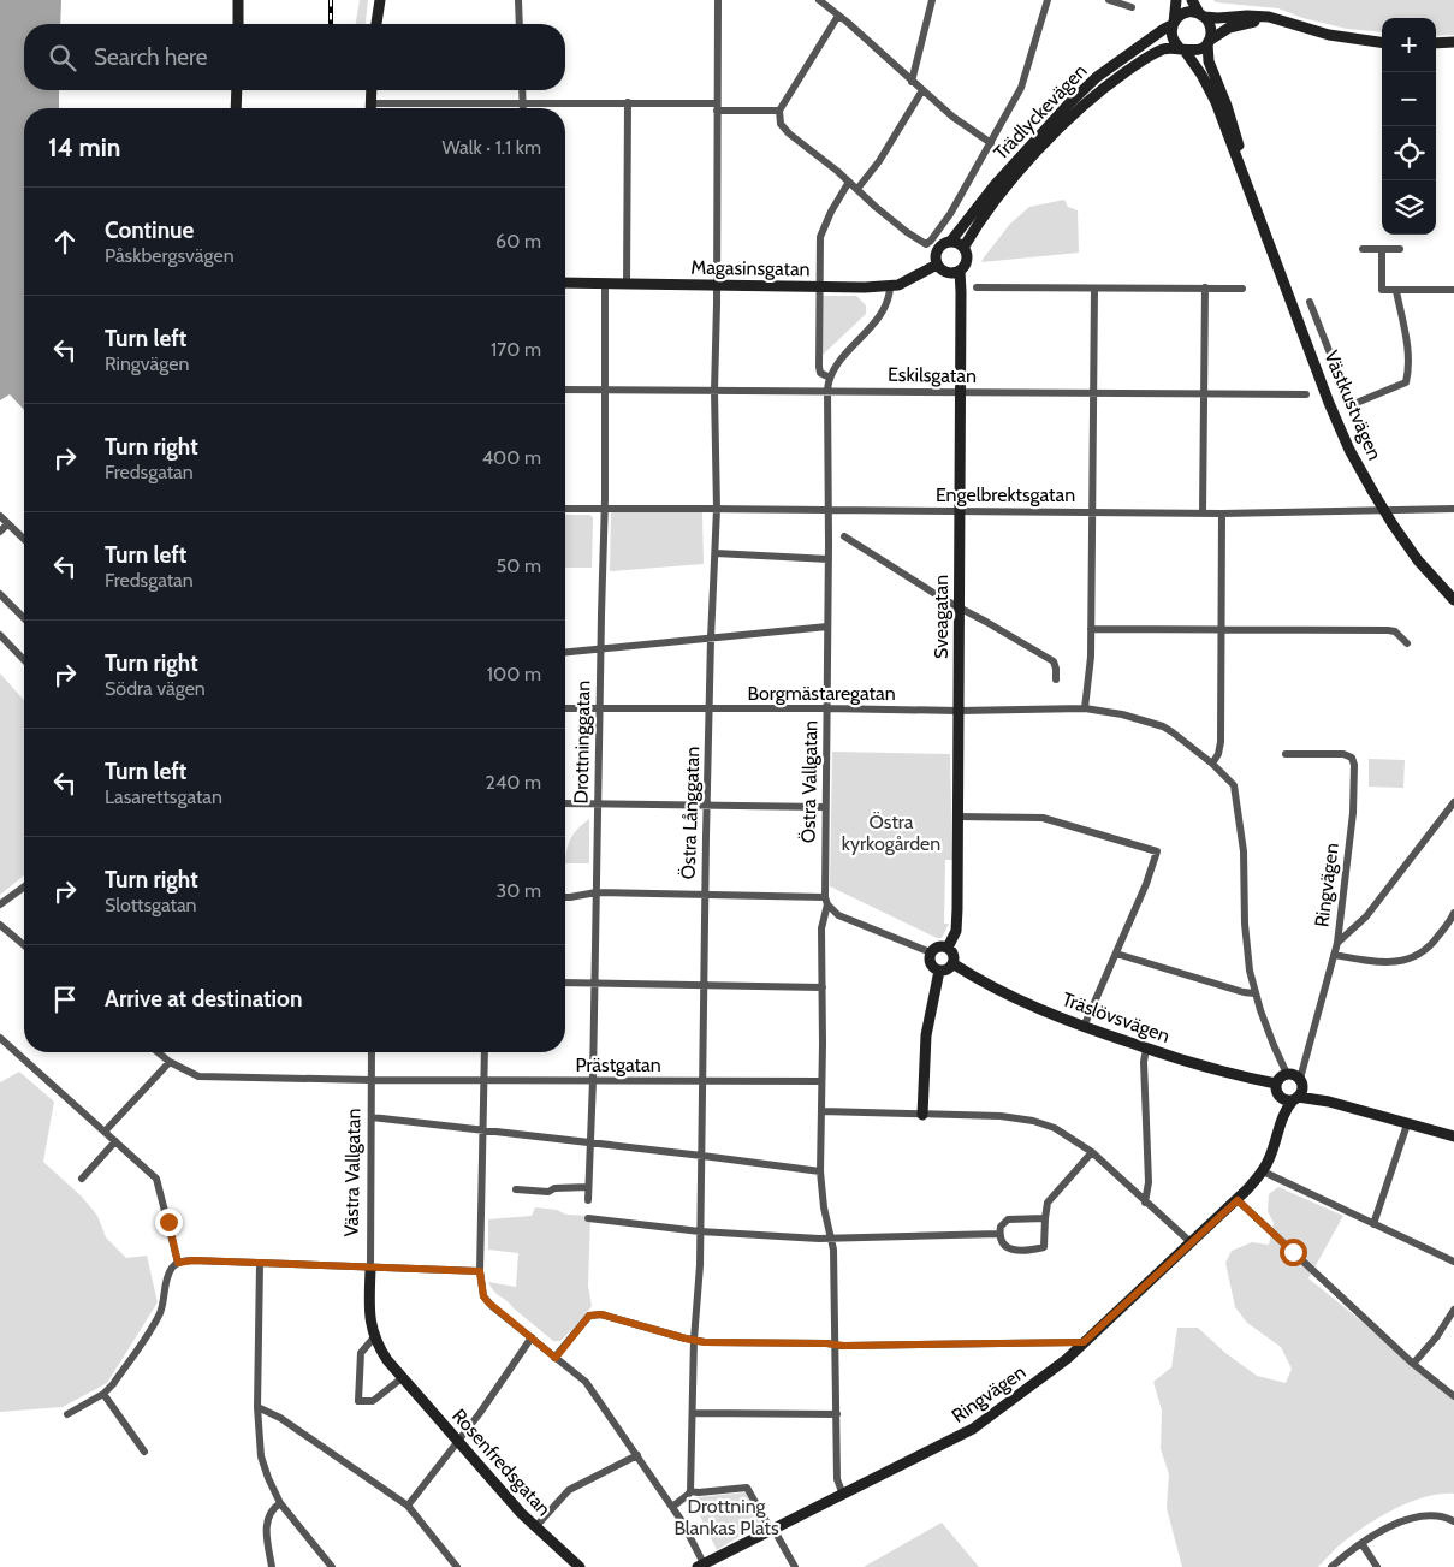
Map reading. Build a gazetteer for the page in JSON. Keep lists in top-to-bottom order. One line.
{"streets":{"street":["Trädlyckevägen","Magasinsgatan","Eskilsgatan","Västkustvägen","Engelbrektsgatan","Sveagatan","Borgmästaregatan","Drottninggatan","Östra Vallgatan","Östra Långgatan","Ringvägen","Träslövsvägen","Prästgatan","Västra Vallgatan","Rosenfredsgatan"]},"crossings":[["Trädlyckevägen","Magasinsgatan"],["Trädlyckevägen","Västkustvägen"],["Trädlyckevägen","Sveagatan"],["Magasinsgatan","Drottninggatan"],["Magasinsgatan","Östra Långgatan"],["Eskilsgatan","Sveagatan"],["Eskilsgatan","Drottninggatan"],["Eskilsgatan","Östra Vallgatan"],["Eskilsgatan","Östra Långgatan"],["Engelbrektsgatan","Sveagatan"],["Engelbrektsgatan","Drottninggatan"],["Engelbrektsgatan","Östra Vallgatan"],["Engelbrektsgatan","Östra Långgatan"],["Sveagatan","Borgmästaregatan"],["Sveagatan","Träslövsvägen"],["Borgmästaregatan","Drottninggatan"],["Borgmästaregatan","Östra Vallgatan"],["Borgmästaregatan","Östra Långgatan"],["Borgmästaregatan","Ringvägen"],["Borgmästaregatan","Träslövsvägen"],["Drottninggatan","Prästgatan"],["Östra Vallgatan","Ringvägen"],["Östra Vallgatan","Prästgatan"],["Östra Långgatan","Prästgatan"],["Ringvägen","Träslövsvägen"],["Prästgatan","Västra Vallgatan"],["Västra Vallgatan","Rosenfredsgatan"]],"parks":["Östra kyrkogården","Drottning Blankas Plats"],"page":{"map_buttons":["+","−"],"search":"Search here","heading":["14 min","Walk · 1.1 km"],"list":[["Continue","Påskbergsvägen","60 m"],["Turn left","Ringvägen","170 m"],["Turn right","Fredsgatan","400 m"],["Turn left","Fredsgatan","50 m"],["Turn right","Södra vägen","100 m"],["Turn left","Lasarettsgatan","240 m"],["Turn right","Slottsgatan","30 m"],"Arrive at destination"]}}
